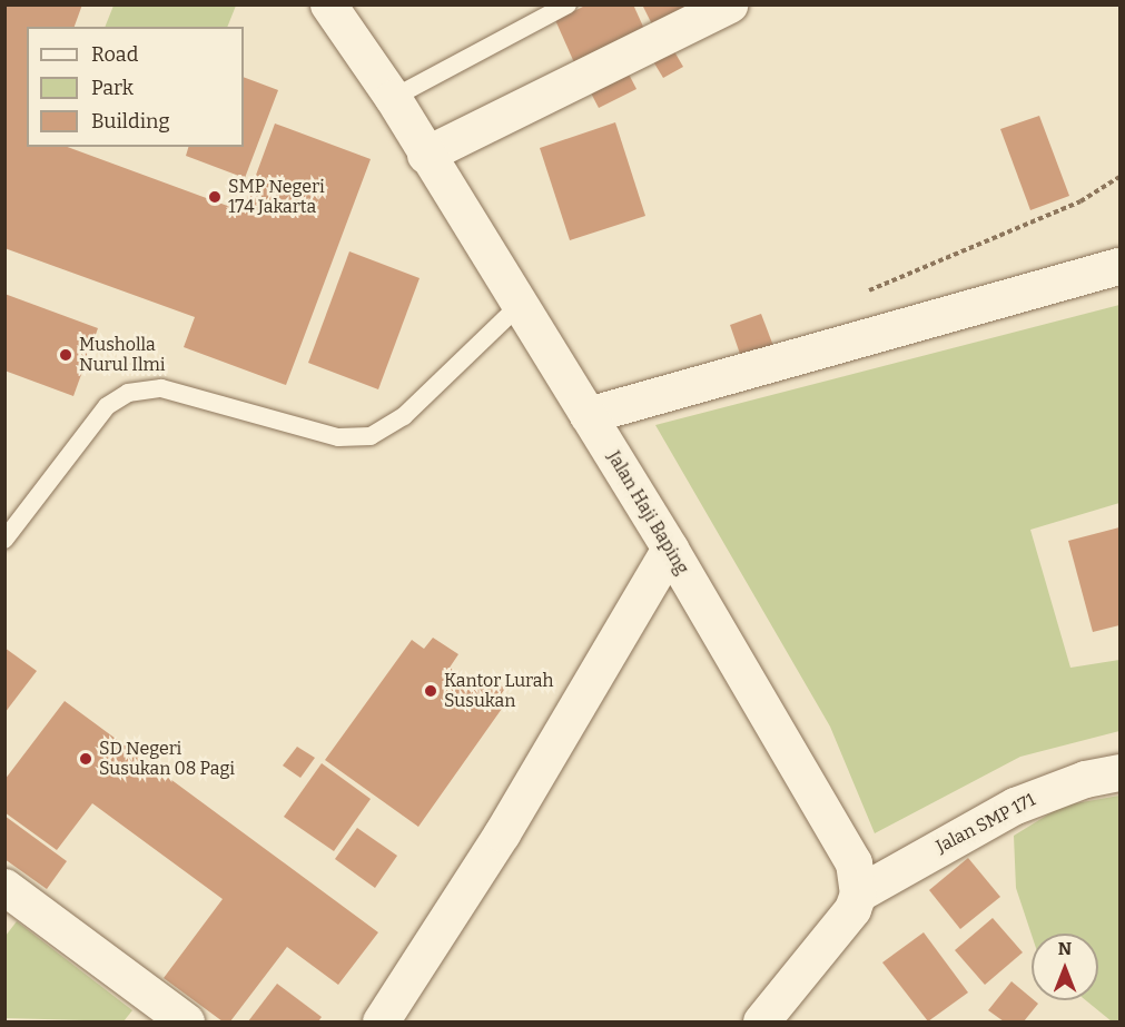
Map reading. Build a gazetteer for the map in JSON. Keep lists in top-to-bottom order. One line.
{"streets":{"street":["Jalan Haji Baping","Jalan SMP 171"]},"crossings":[["Jalan Haji Baping","Jalan SMP 171"]],"places":["SMP Negeri 174 Jakarta","Musholla Nurul Ilmi","Kantor Lurah Susukan","SD Negeri Susukan 08 Pagi"],"legend":["Road","Park","Building"],"north":"top"}
